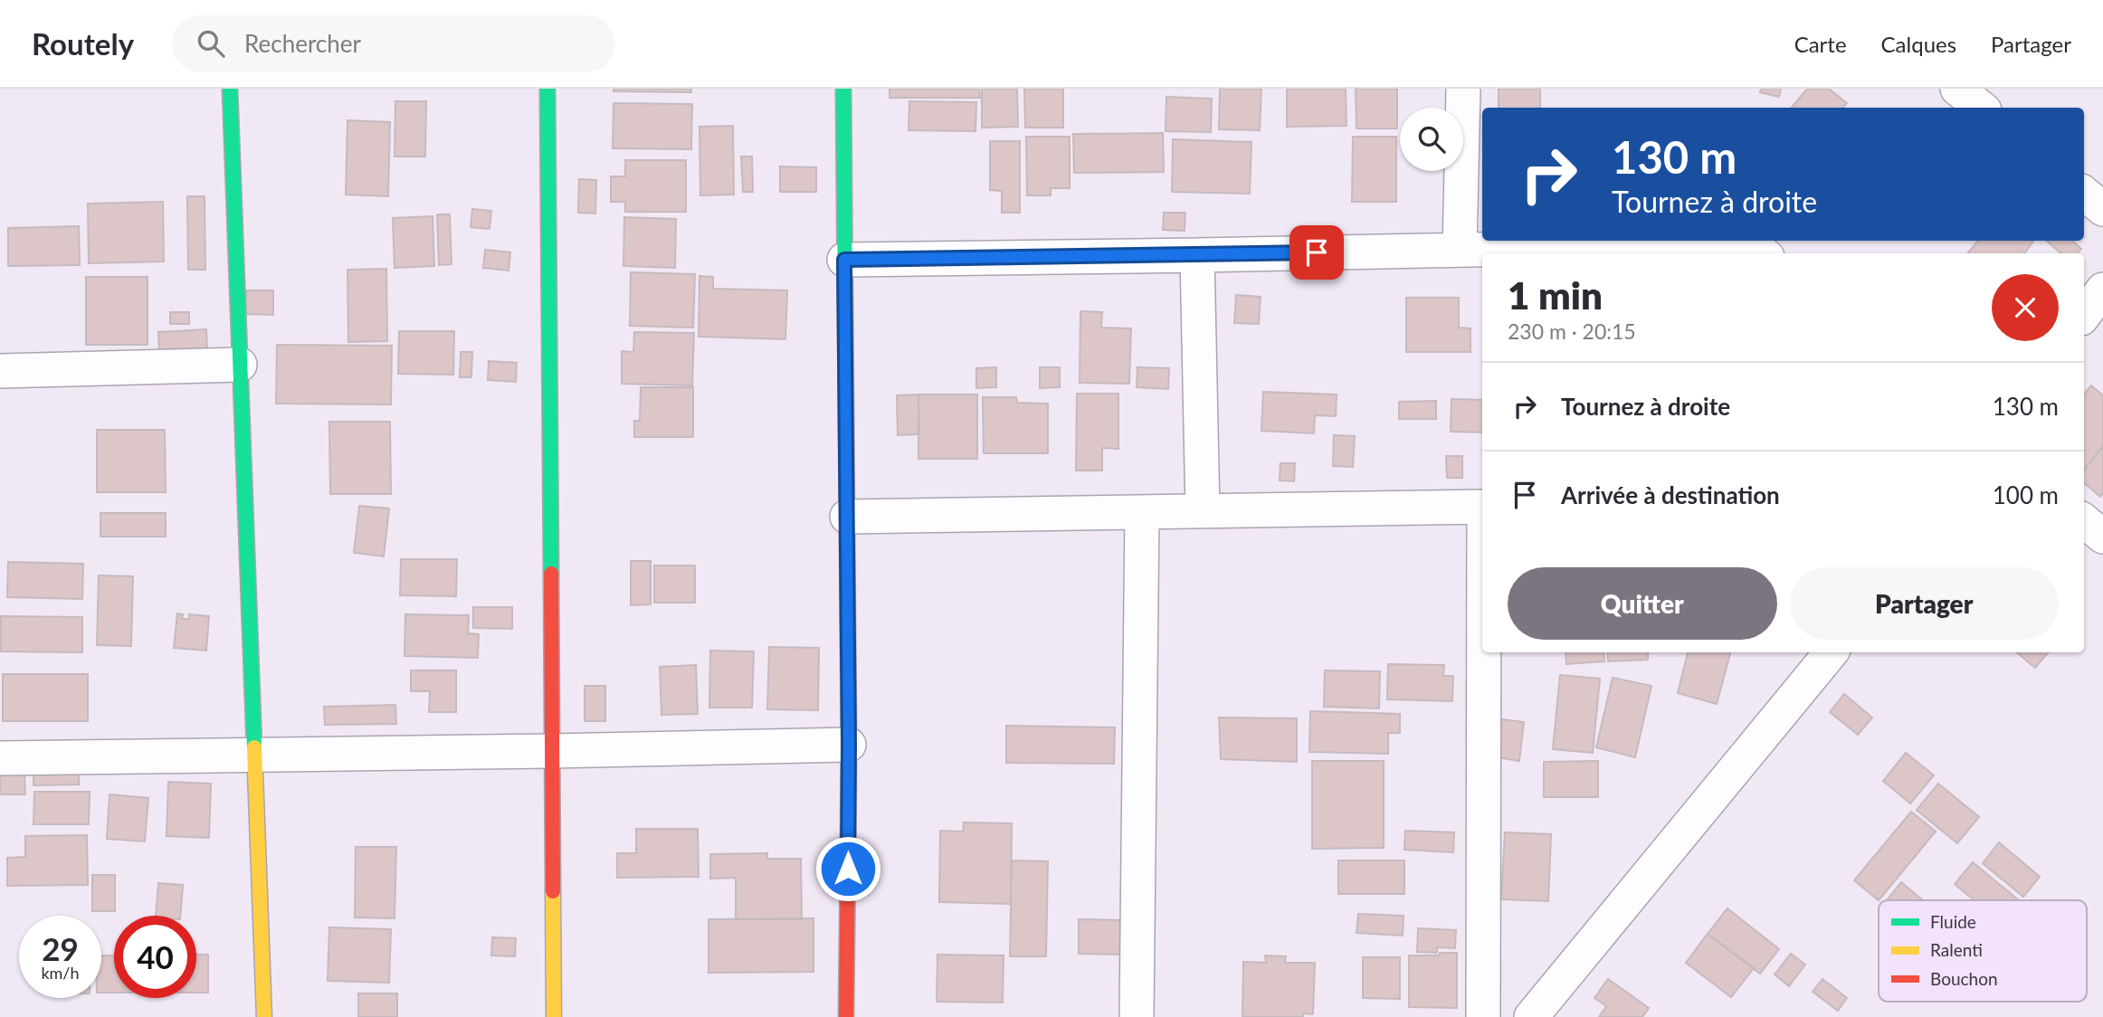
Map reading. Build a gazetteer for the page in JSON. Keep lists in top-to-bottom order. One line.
{"legend":["Fluide","Ralenti","Bouchon"],"page":{"header":"Routely","search":"Rechercher","nav":["Carte","Calques","Partager"],"turn":["130 m","Tournez à droite"],"heading":["1 min","230 m · 20:15"],"list":[{"name":"Tournez à droite","value":"130 m"},{"name":"Arrivée à destination","value":"100 m"}],"buttons":["Quitter","Partager"],"speed":"29 km/h","limit":"40"}}
